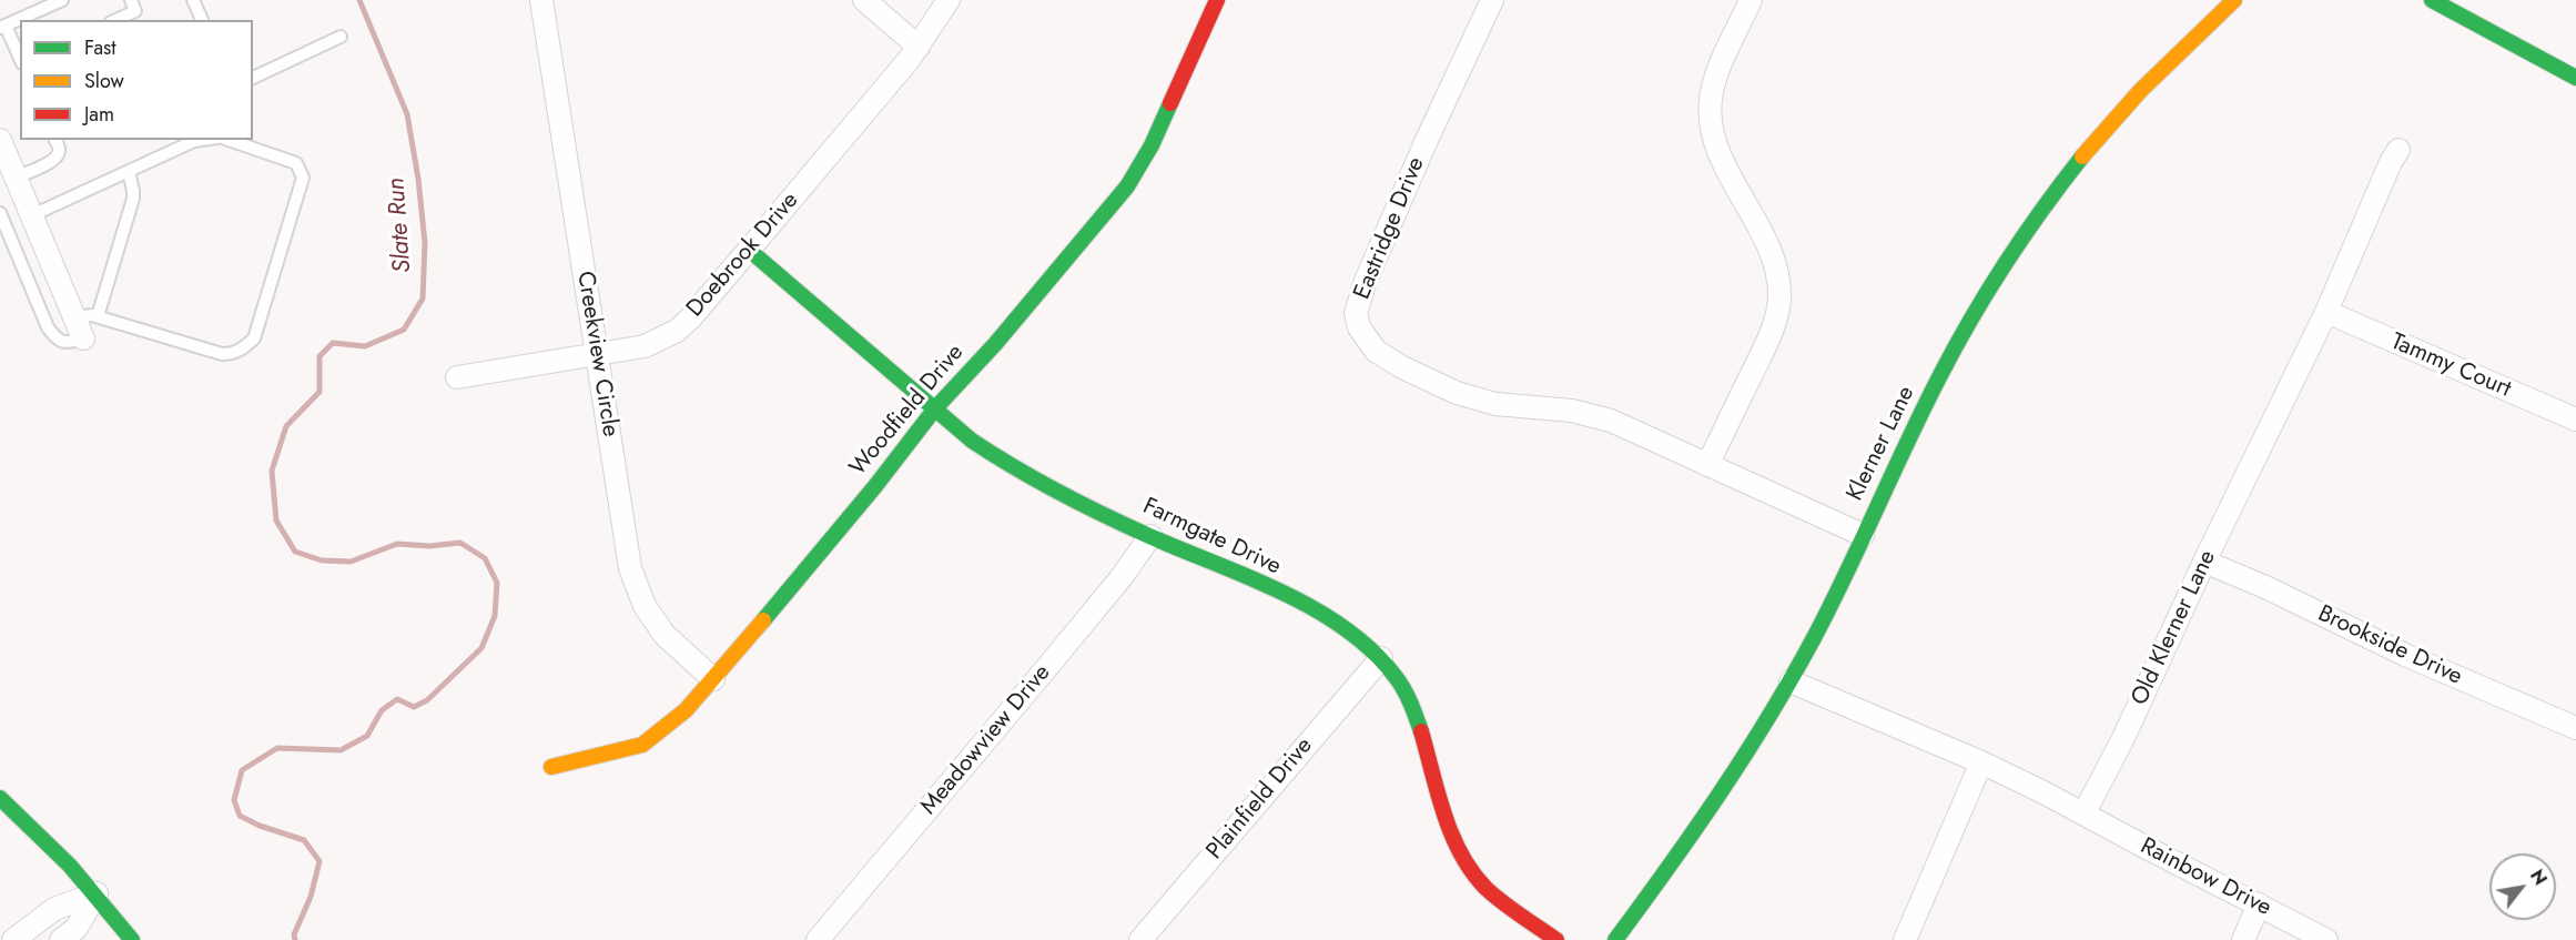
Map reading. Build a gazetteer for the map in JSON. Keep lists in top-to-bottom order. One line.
{"streets":{"main road":["Woodfield Drive","Klerner Lane","Farmgate Drive"],"street":["Eastridge Drive","Doebrook Drive","Creekview Circle","Tammy Court","Old Klerner Lane","Brookside Drive","Meadowview Drive","Plainfield Drive","Rainbow Drive"]},"crossings":[["Eastridge Drive","Klerner Lane"],["Doebrook Drive","Creekview Circle"],["Doebrook Drive","Farmgate Drive"],["Creekview Circle","Woodfield Drive"],["Tammy Court","Old Klerner Lane"],["Woodfield Drive","Farmgate Drive"],["Farmgate Drive","Meadowview Drive"],["Farmgate Drive","Plainfield Drive"],["Old Klerner Lane","Brookside Drive"],["Old Klerner Lane","Rainbow Drive"]],"water":["Slate Run"],"legend":["Fast","Slow","Jam"],"north":"top right"}
